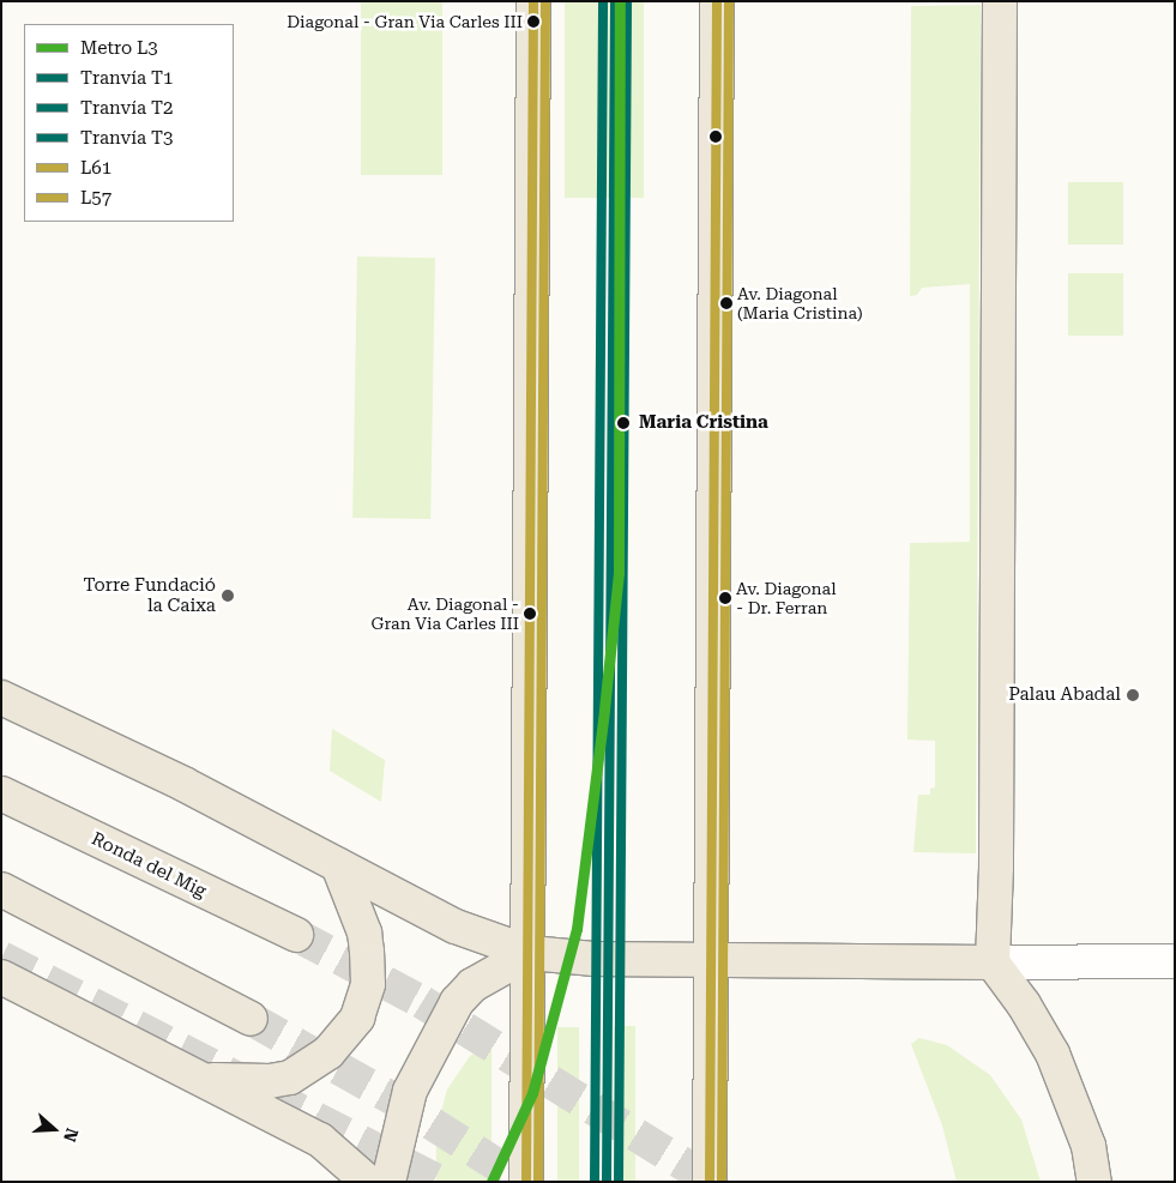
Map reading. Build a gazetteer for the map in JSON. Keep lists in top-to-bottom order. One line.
{"streets":{"main road":["Ronda del Mig"]},"places":["Diagonal - Gran Via Carles III","Av. Diagonal (Maria Cristina)","Maria Cristina","Torre Fundació la Caixa","Av. Diagonal - Dr. Ferran","Av. Diagonal - Gran Via Carles III","Palau Abadal"],"lines":["metro line L3","tram line T1","tram line T2","tram line T3","transit line L61","transit line L57"],"legend":["Metro L3","Tranvía T1","Tranvía T2","Tranvía T3","L61","L57"],"north":"right"}
